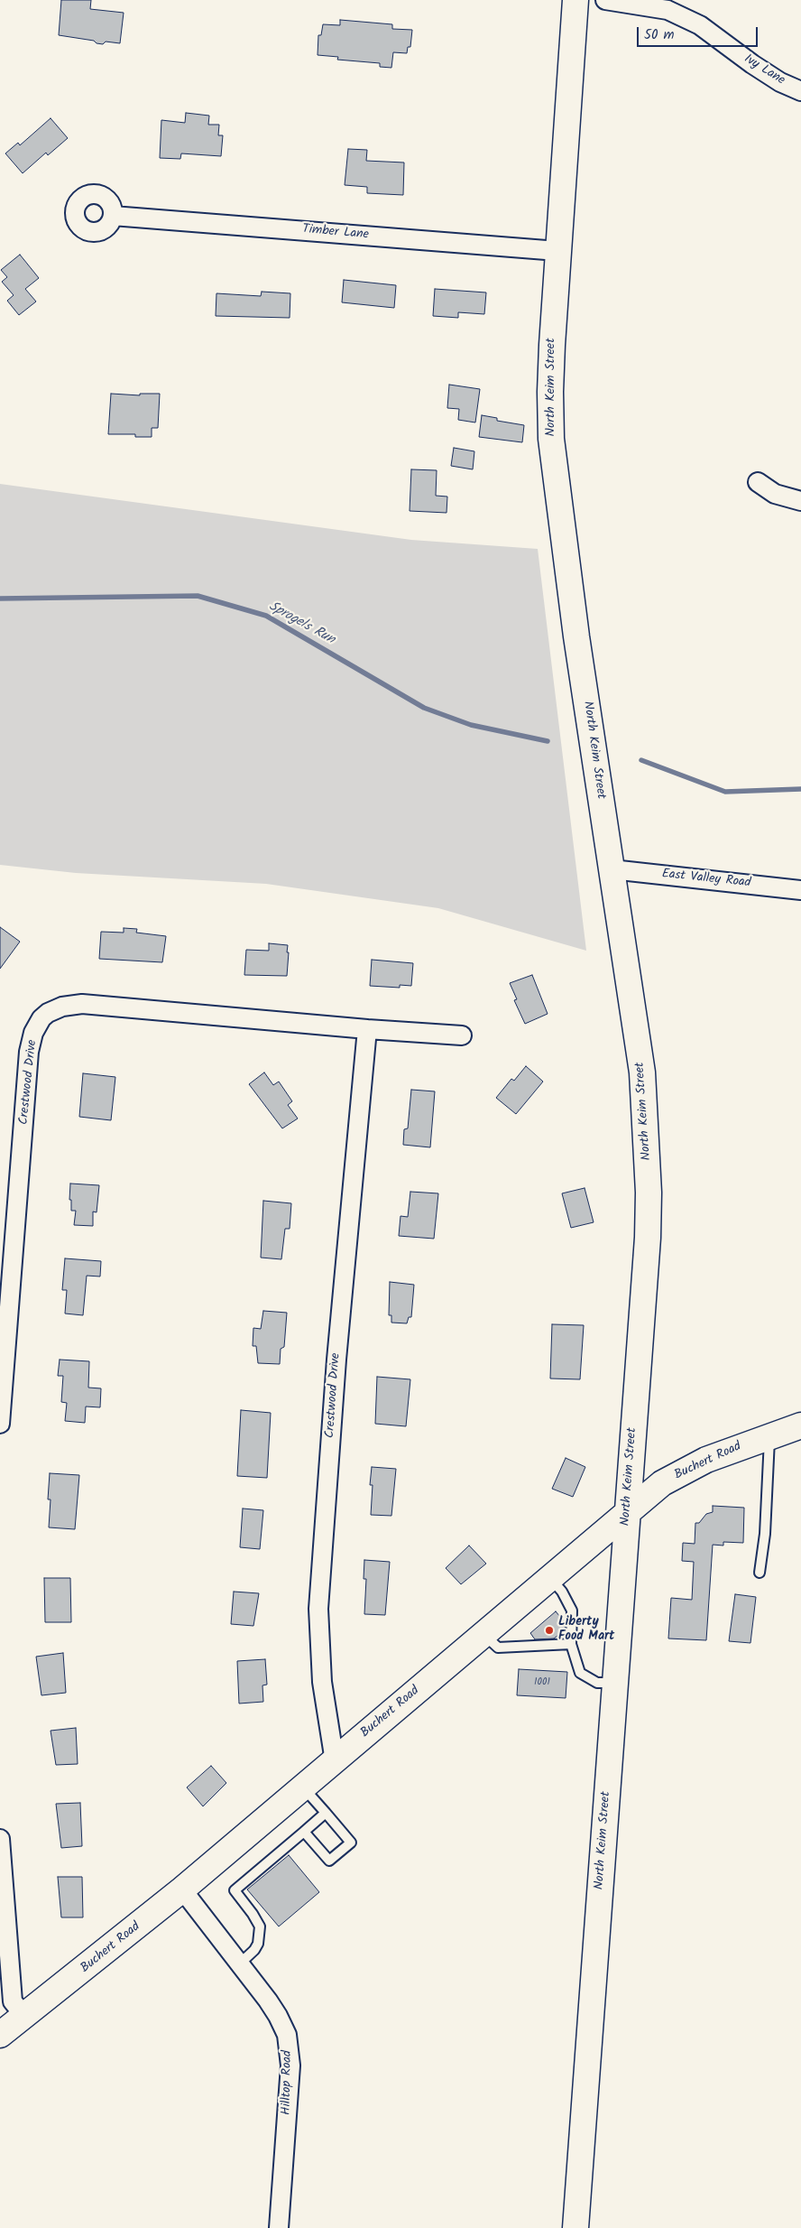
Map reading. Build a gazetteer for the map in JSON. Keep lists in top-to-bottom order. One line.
{"streets":{"street":["Ivy Lane","Timber Lane","North Keim Street","East Valley Road","Crestwood Drive","Buchert Road","Hilltop Road"]},"crossings":[["Timber Lane","North Keim Street"],["North Keim Street","East Valley Road"],["North Keim Street","Buchert Road"],["Crestwood Drive","Buchert Road"],["Buchert Road","Hilltop Road"]],"water":["Sprogels Run"],"places":["Liberty Food Mart"],"house_numbers":["1001"],"scale_bar":"50 m"}
